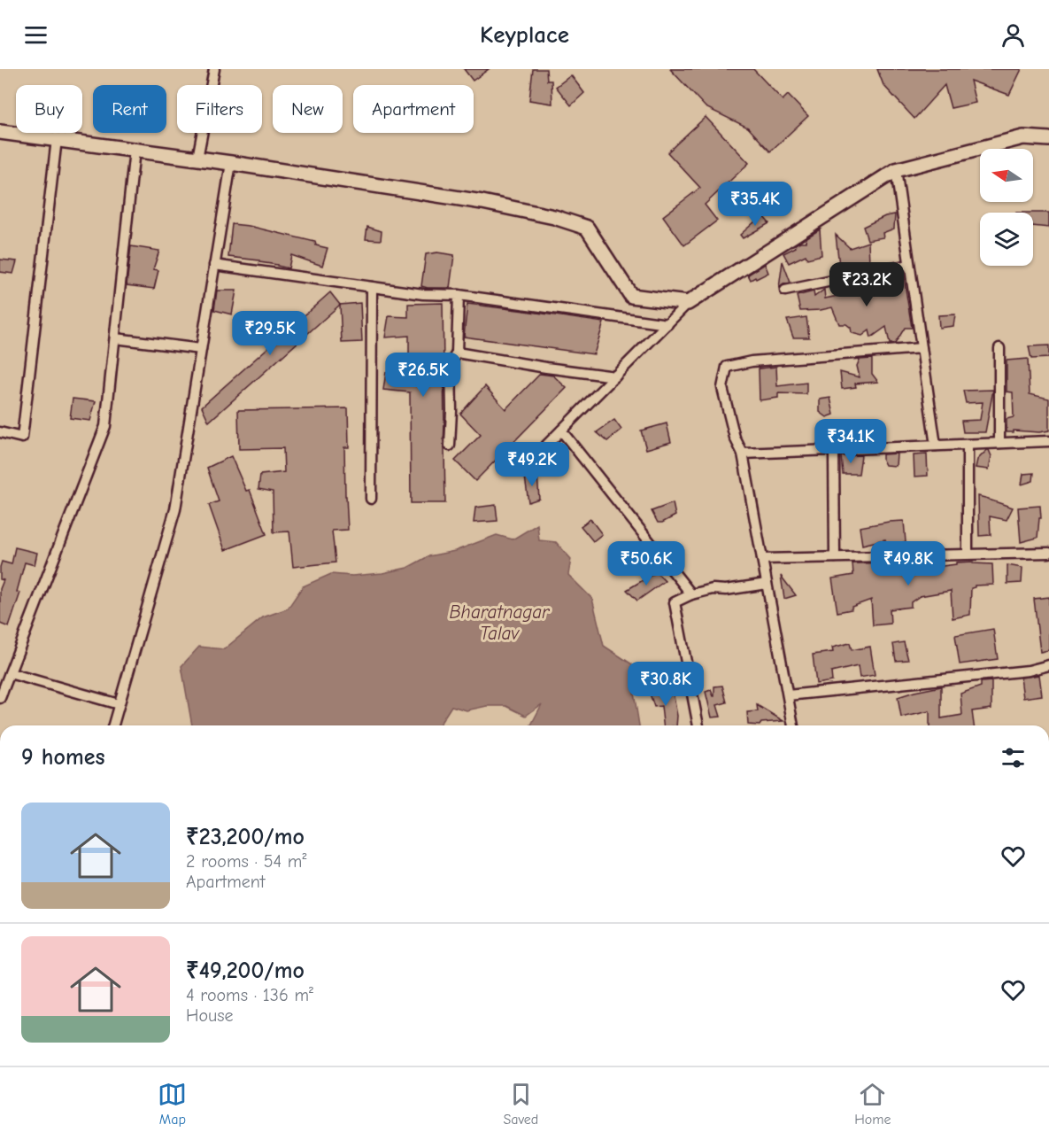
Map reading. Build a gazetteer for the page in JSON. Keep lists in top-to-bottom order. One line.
{"water":["Bharatnagar Talav"],"north":"left","page":{"header":"Keyplace","chip":["Buy","Rent","Filters","New","Apartment"],"price":["₹35.4K","₹23.2K","₹29.5K","₹26.5K","₹34.1K","₹49.2K","₹50.6K","₹49.8K","₹30.8K"],"heading":"9 homes","list":[{"name":"₹23,200/mo","note":"2 rooms · 54 m² · Apartment"},{"name":"₹49,200/mo","note":"4 rooms · 136 m² · House"}],"tabs":["Map","Saved","Home"]}}
